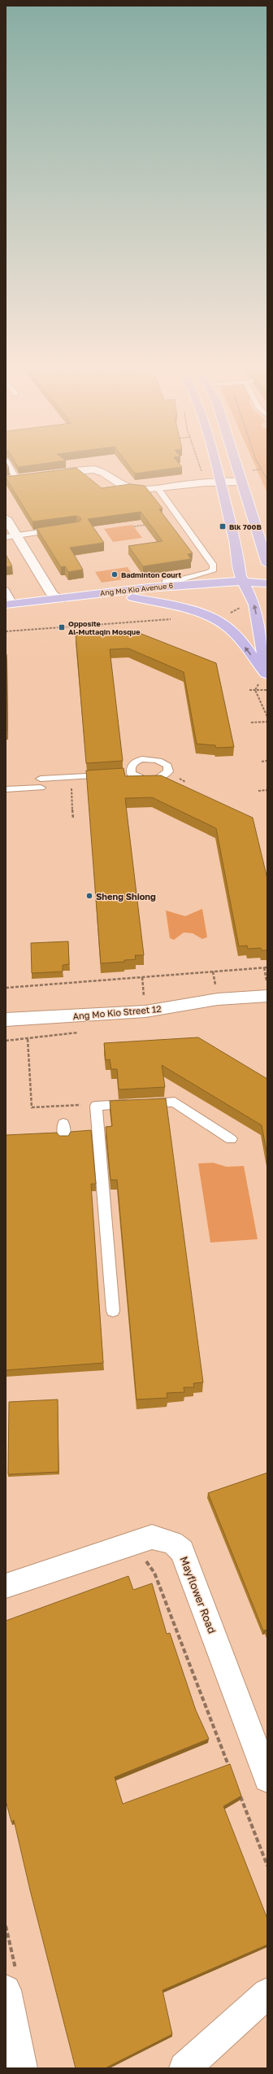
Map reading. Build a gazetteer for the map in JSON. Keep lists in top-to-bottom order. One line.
{"streets":{"main road":["Ang Mo Kio Avenue 6"],"street":["Ang Mo Kio Street 12","Mayflower Road"]},"places":{"transit":["Blk 700B","Opposite Al-Muttaqin Mosque"],"other":["Badminton Court","Sheng Shiong"]}}
